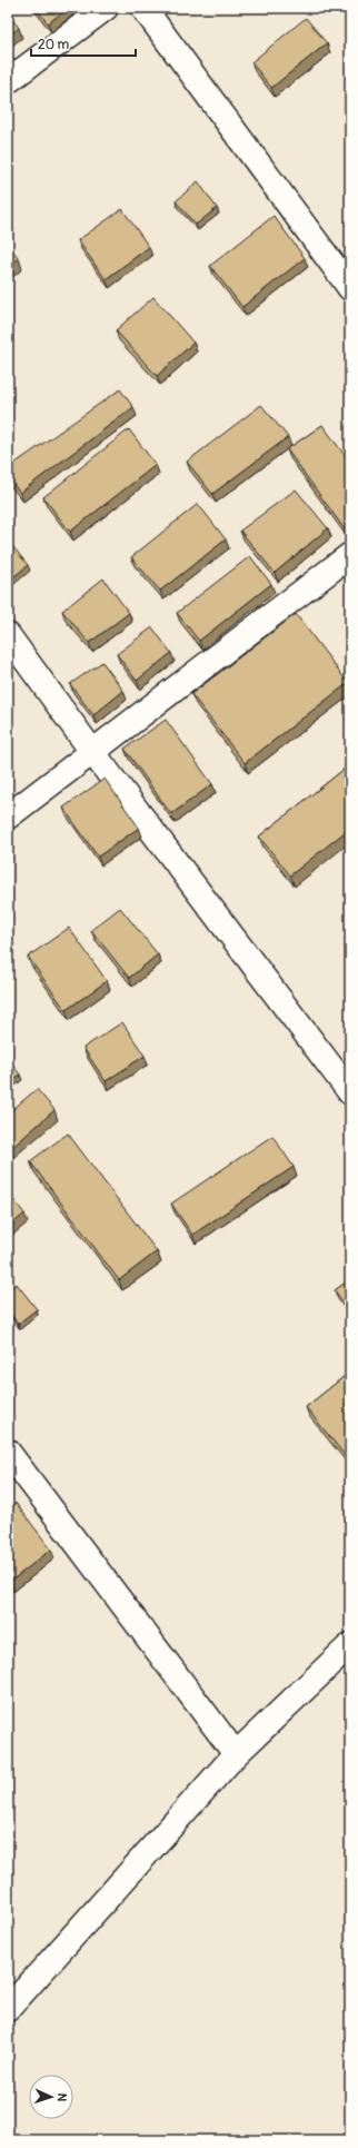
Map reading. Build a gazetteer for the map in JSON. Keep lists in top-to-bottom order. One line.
{"scale_bar":"20 m","north":"right"}
